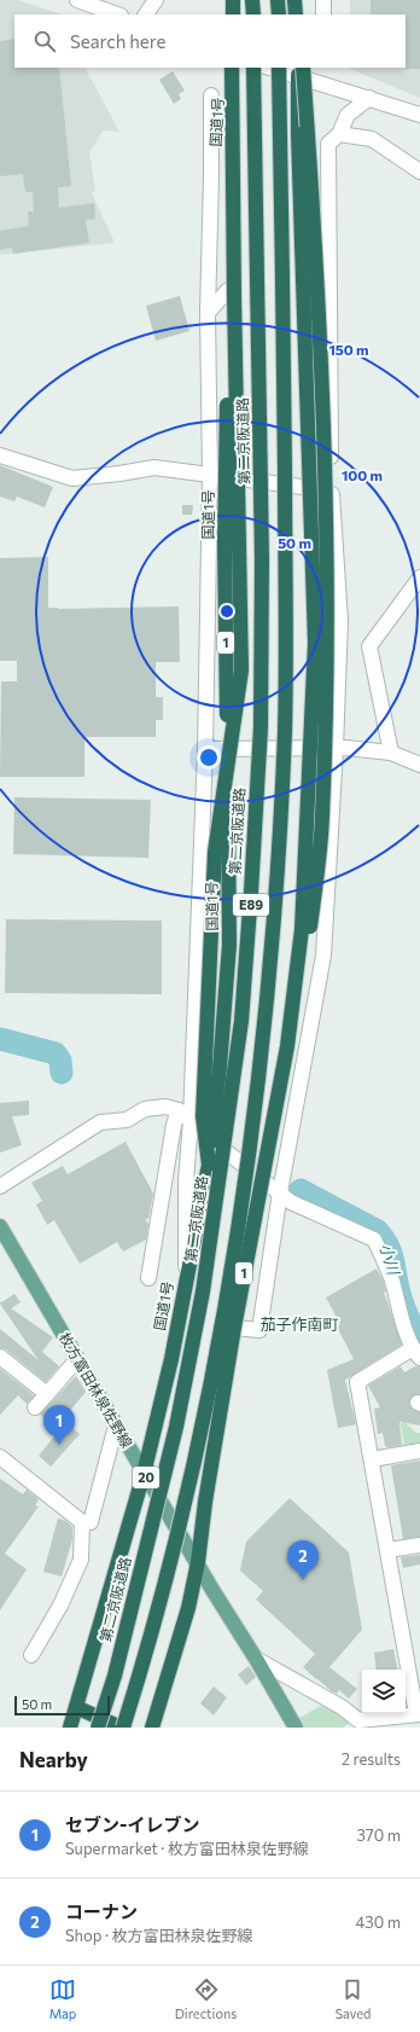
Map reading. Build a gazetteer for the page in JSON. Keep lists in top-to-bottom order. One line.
{"streets":{"highway":["国道1号","第二京阪道路","1","E89"],"main road":["枚方富田林泉佐野線","20"]},"crossings":[["国道1号","枚方富田林泉佐野線"],["1","枚方富田林泉佐野線"]],"districts":["茄子作南町"],"water":["小川"],"scale_bar":"50 m","page":{"search":"Search here","pins":["1","2"],"scale":"50 m","heading":["Nearby","2 results"],"list":[{"mark":"1","name":"セブン-イレブン","note":"Supermarket · 枚方富田林泉佐野線","value":"370 m"},{"mark":"2","name":"コーナン","note":"Shop · 枚方富田林泉佐野線","value":"430 m"}],"nav":["Map","Directions","Saved"]},"rings":["150 m","100 m","50 m"]}
